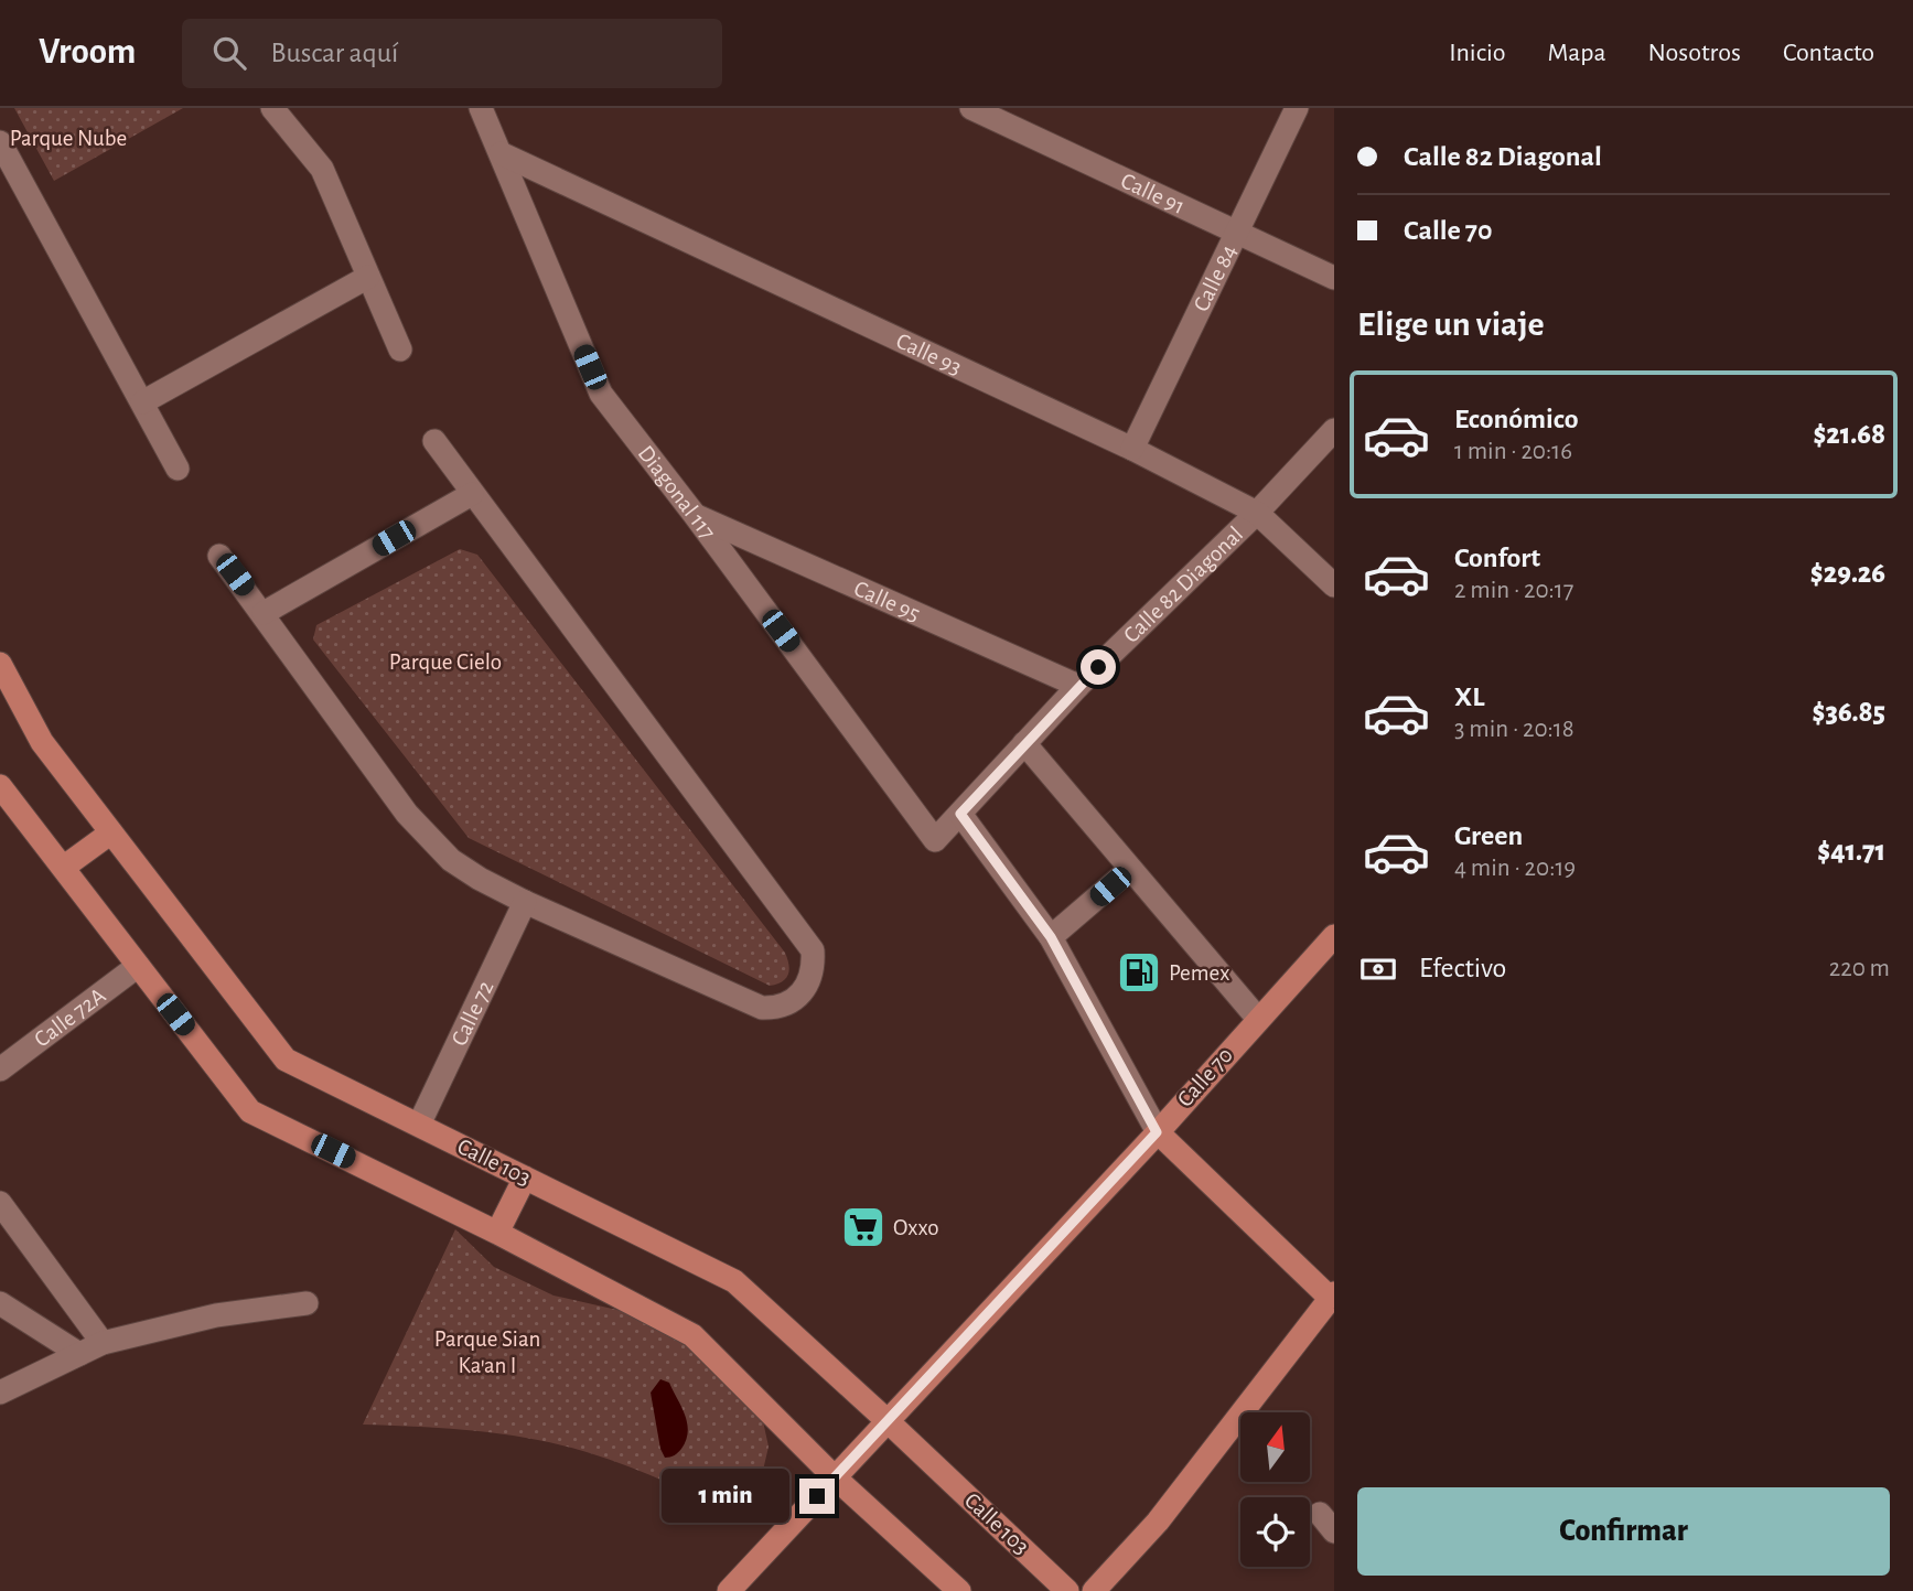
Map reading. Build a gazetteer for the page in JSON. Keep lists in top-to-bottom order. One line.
{"streets":{"main road":["Calle 70","Calle 103"],"street":["Calle 91","Calle 84","Calle 93","Diagonal 117","Calle 82 Diagonal","Calle 95","Calle 72","Calle 72A"]},"crossings":[["Calle 91","Calle 84"],["Calle 84","Calle 93"],["Calle 93","Diagonal 117"],["Calle 93","Calle 82 Diagonal"],["Diagonal 117","Calle 82 Diagonal"],["Diagonal 117","Calle 95"],["Calle 82 Diagonal","Calle 95"],["Calle 72","Calle 103"],["Calle 70","Calle 103"]],"parks":["Parque Nube","Parque Cielo","Parque Sian Ka'an I"],"places":{"fuel station":["Pemex"],"supermarket":["Oxxo"]},"north":"top","page":{"header":"Vroom","search":"Buscar aquí","nav":["Inicio","Mapa","Nosotros","Contacto"],"banner":["Calle 82 Diagonal","Calle 70"],"heading":"Elige un viaje","list":[{"name":"Económico","note":"1 min · 20:16","value":"$21.68"},{"name":"Confort","note":"2 min · 20:17","value":"$29.26"},{"name":"XL","note":"3 min · 20:18","value":"$36.85"},{"name":"Green","note":"4 min · 20:19","value":"$41.71"}],"pay":["Efectivo","220 m"],"bubble":"1 min","buttons":"Confirmar"}}
